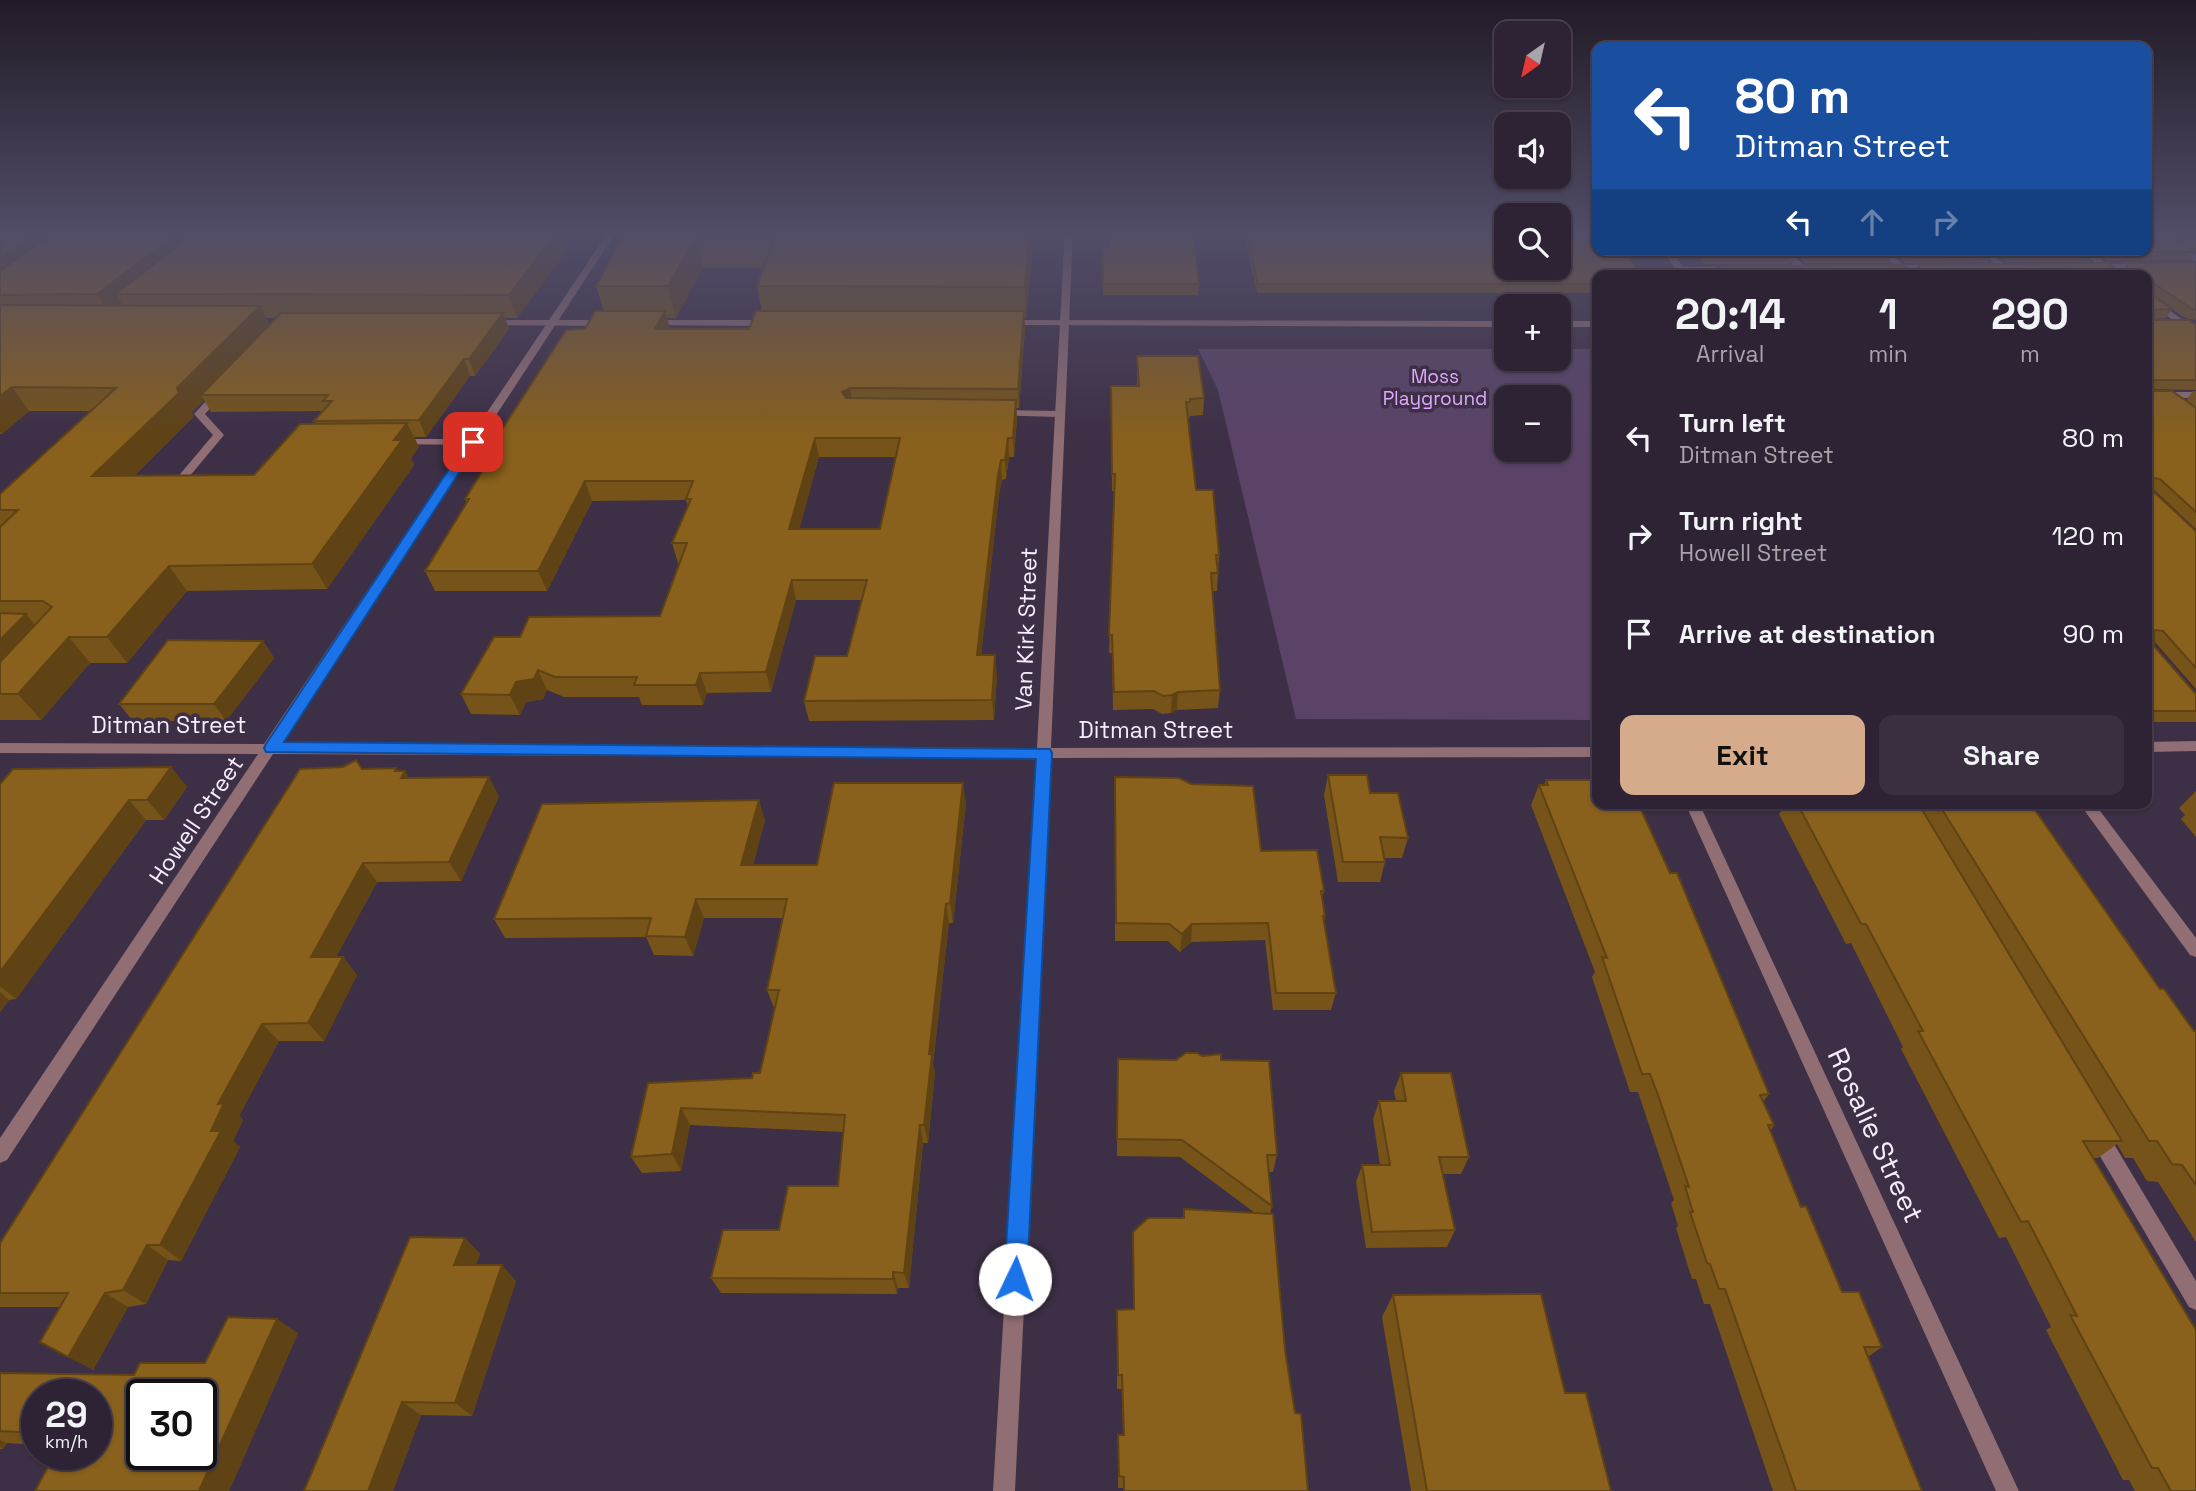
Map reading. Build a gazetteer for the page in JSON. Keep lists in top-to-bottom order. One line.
{"streets":{"street":["Van Kirk Street","Ditman Street","Howell Street","Rosalie Street"]},"crossings":[["Van Kirk Street","Ditman Street"],["Ditman Street","Howell Street"]],"parks":["Moss Playground"],"north":"bottom left","page":{"map_buttons":["+","−"],"turn":["80 m","Ditman Street"],"eta":["20:14","Arrival","1","min","290","m"],"list":[{"name":"Turn left","note":"Ditman Street","value":"80 m"},{"name":"Turn right","note":"Howell Street","value":"120 m"},{"name":"Arrive at destination","value":"90 m"}],"buttons":["Exit","Share"],"speed":"29 km/h","limit":"30"}}
